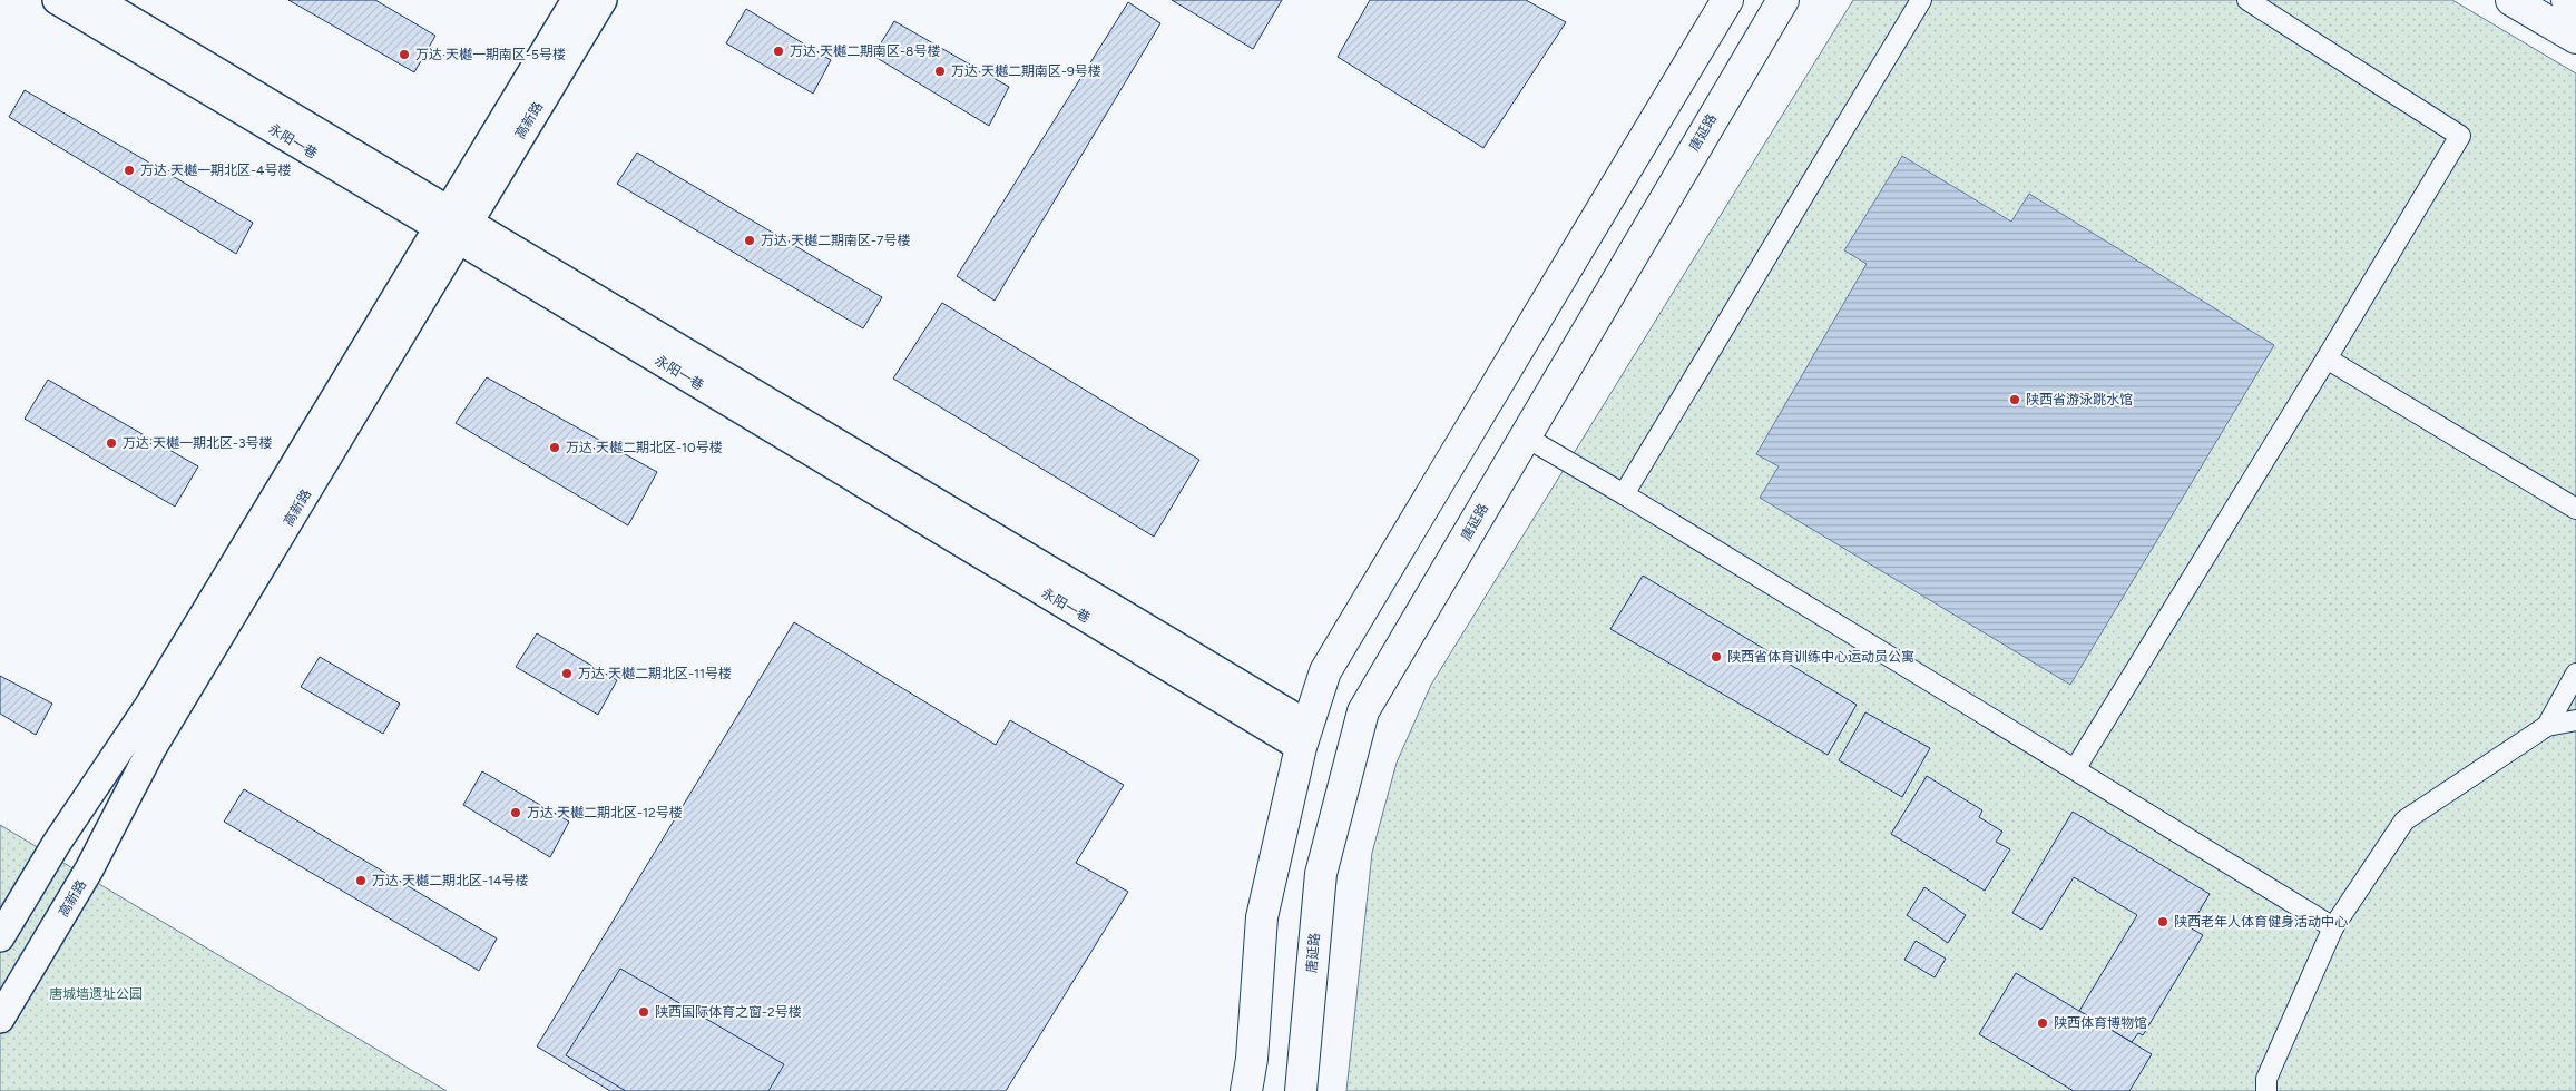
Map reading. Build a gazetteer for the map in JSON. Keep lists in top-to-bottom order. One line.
{"streets":{"main road":["高新路","唐延路","永阳一巷"]},"crossings":[["高新路","永阳一巷"]],"parks":["唐城墙遗址公园"],"places":["万达·天樾二期南区-8号楼","万达·天樾一期南区-5号楼","万达·天樾二期南区-9号楼","万达·天樾一期北区-4号楼","万达·天樾二期南区-7号楼","陕西省游泳跳水馆","万达·天樾一期北区-3号楼","万达·天樾二期北区-10号楼","陕西省体育训练中心运动员公寓","万达·天樾二期北区-11号楼","万达·天樾二期北区-12号楼","万达·天樾二期北区-14号楼","陕西老年人体育健身活动中心","陕西国际体育之窗-2号楼","陕西体育博物馆"]}
